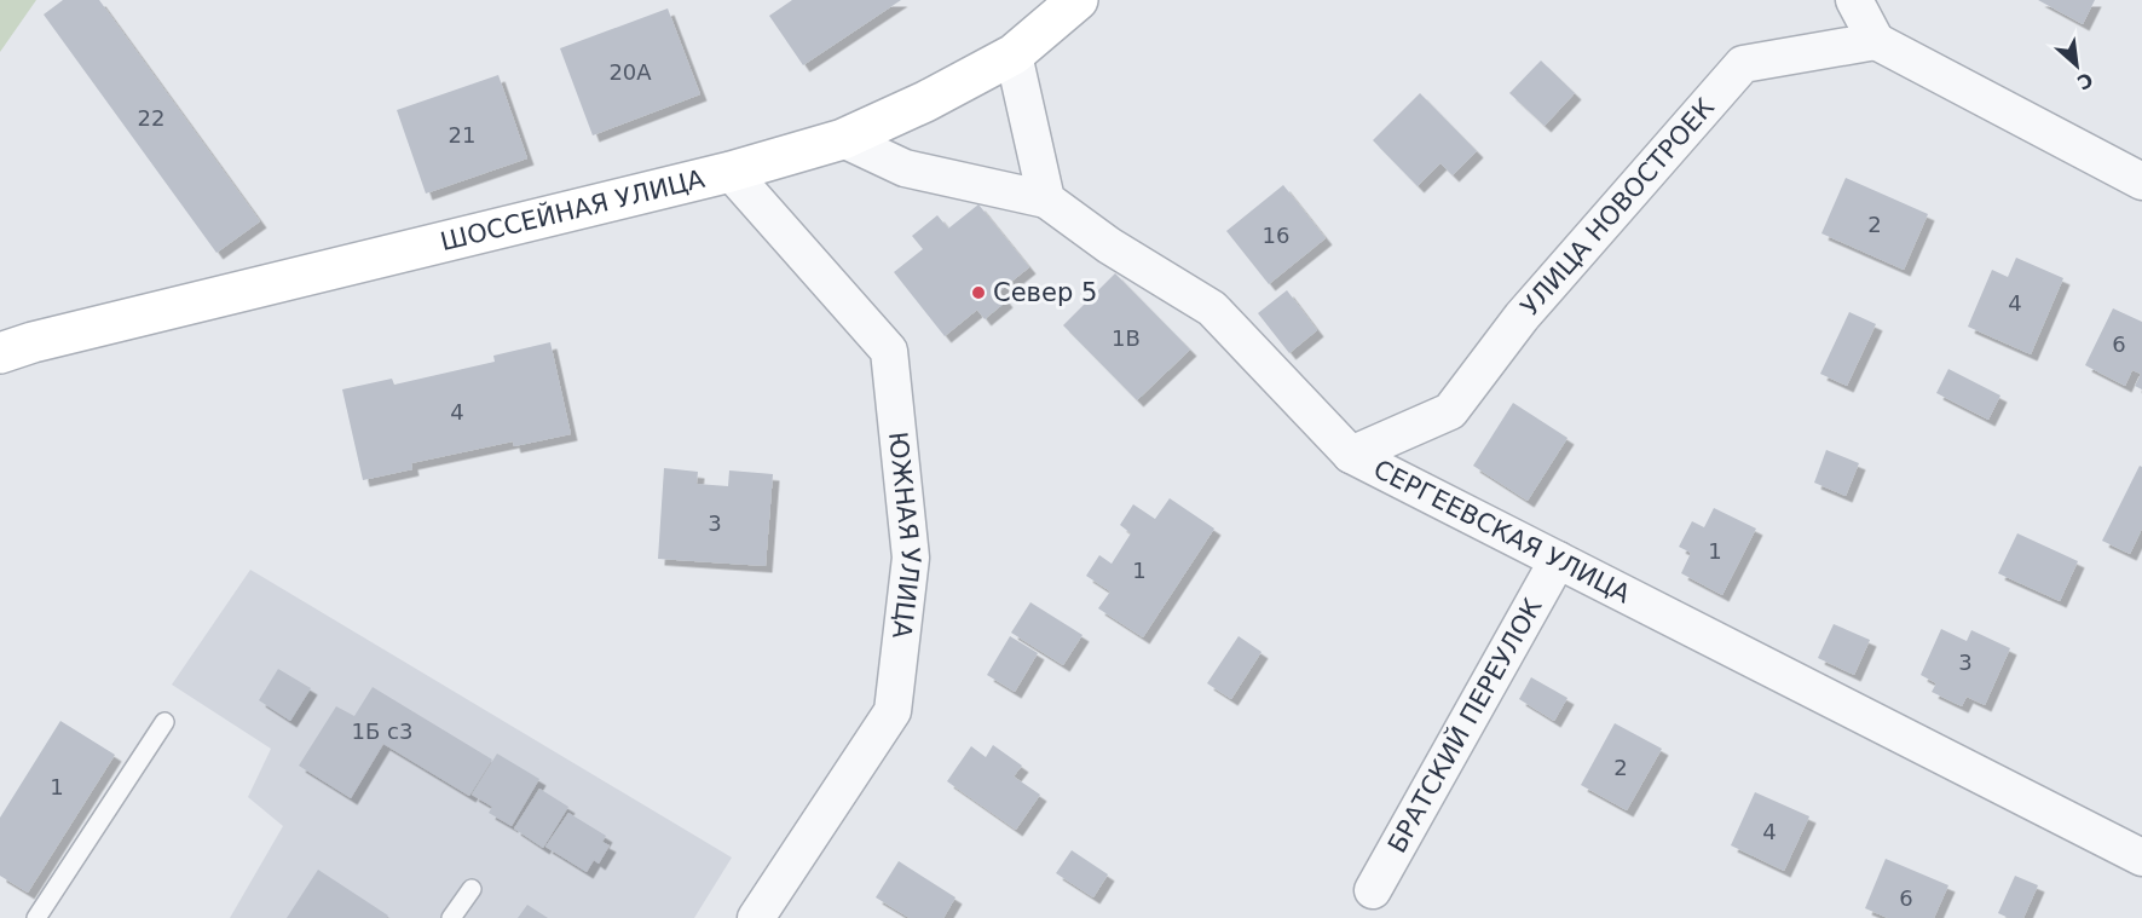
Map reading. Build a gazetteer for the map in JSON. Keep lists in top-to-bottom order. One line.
{"streets":{"main road":["ШОССЕЙНАЯ УЛИЦА"],"street":["УЛИЦА НОВОСТРОЕК","СЕРГЕЕВСКАЯ УЛИЦА","ЮЖНАЯ УЛИЦА","БРАТСКИЙ ПЕРЕУЛОК"]},"crossings":[["УЛИЦА НОВОСТРОЕК","СЕРГЕЕВСКАЯ УЛИЦА"],["ШОССЕЙНАЯ УЛИЦА","ЮЖНАЯ УЛИЦА"],["СЕРГЕЕВСКАЯ УЛИЦА","БРАТСКИЙ ПЕРЕУЛОК"]],"places":["Север 5"],"house_numbers":["20А","22","21","2","16","4","1В","6","4","3","1","1","3","1Б с3","2","1","4","6"],"north":"bottom right"}
